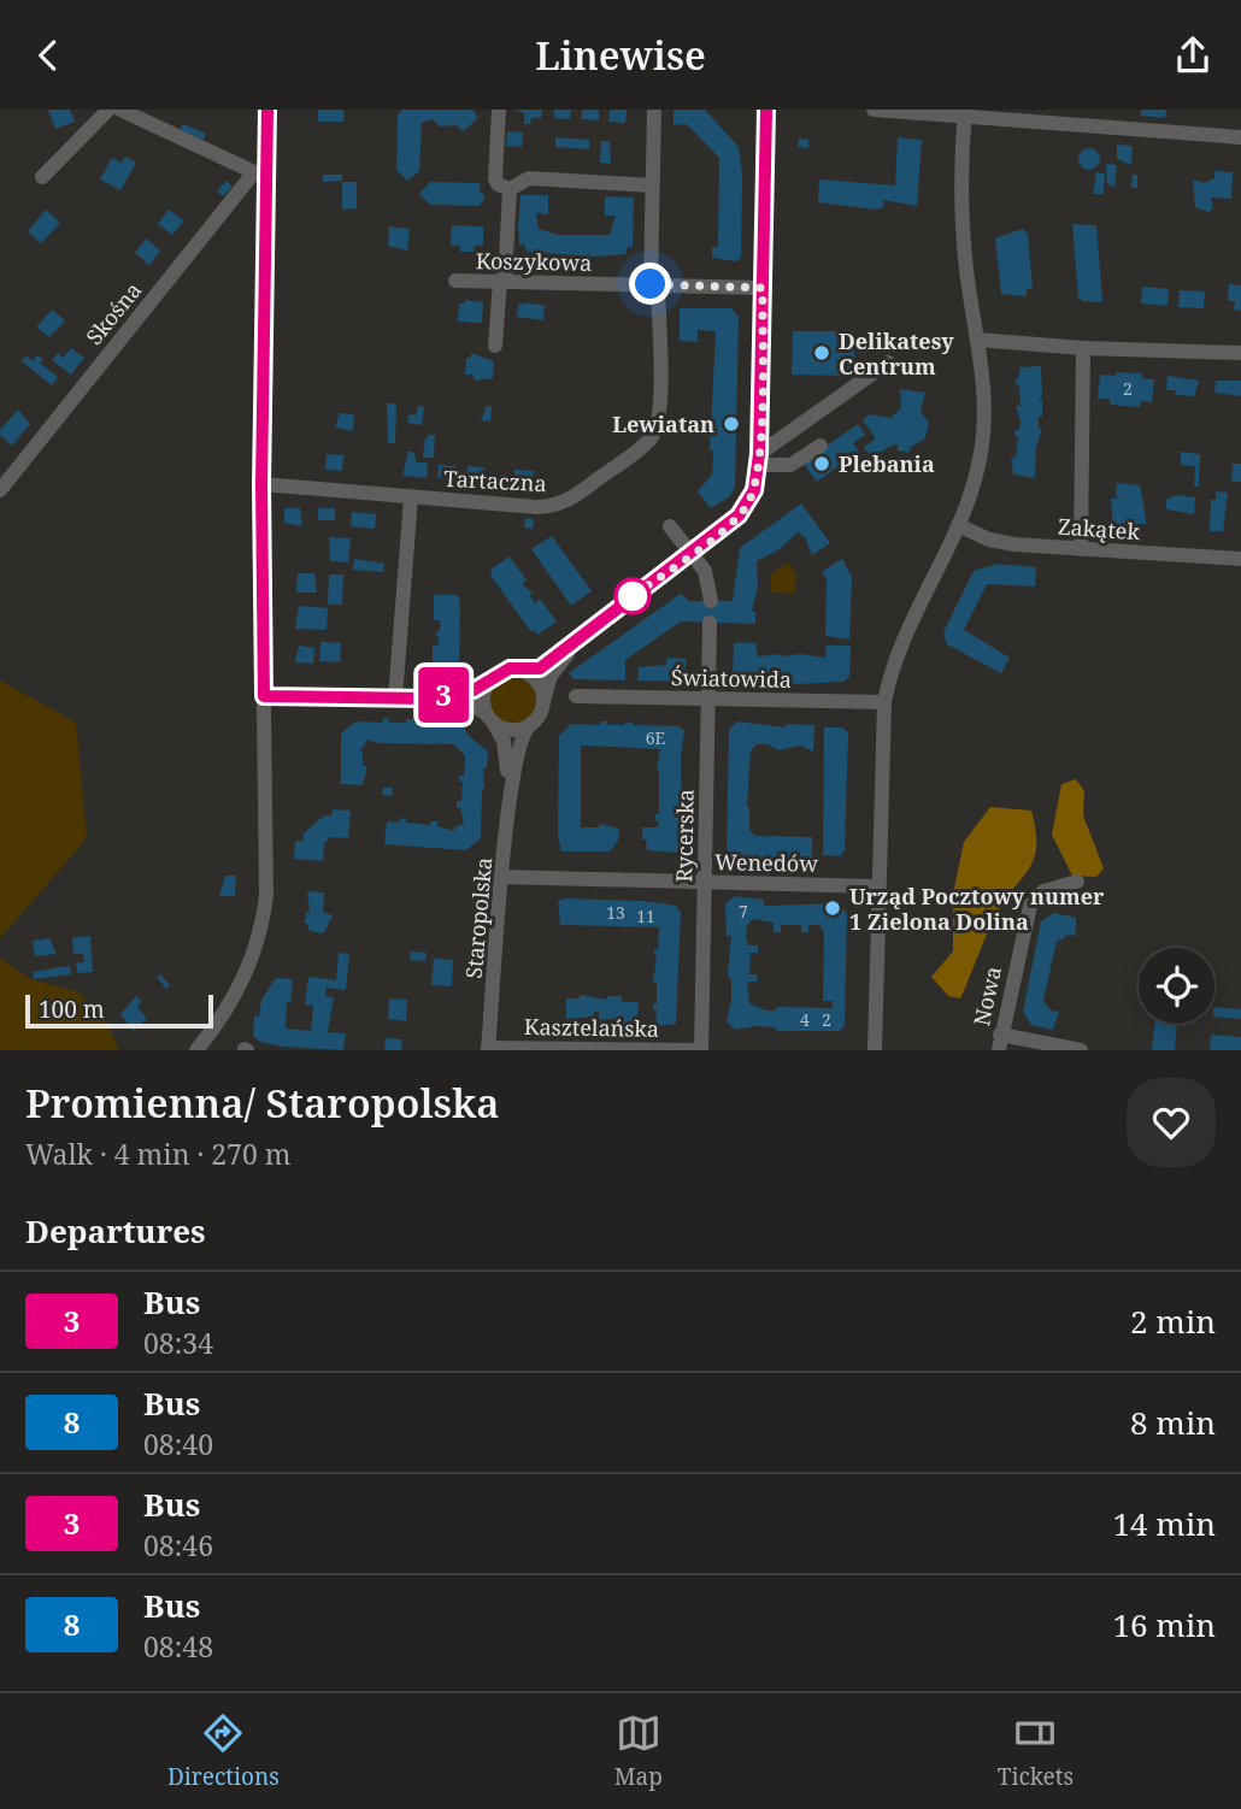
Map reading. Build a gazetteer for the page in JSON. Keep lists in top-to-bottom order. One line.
{"streets":{"street":["Koszykowa","Skośna","Tartaczna","Zakątek","Światowida","Rycerska","Wenedów","Staropolska","Nowa","Kasztelańska"]},"crossings":[["Koszykowa","Tartaczna"],["Światowida","Rycerska"],["Rycerska","Wenedów"],["Wenedów","Staropolska"],["Staropolska","Kasztelańska"]],"places":["Delikatesy Centrum","Lewiatan","Plebania","Urząd Pocztowy numer 1 Zielona Dolina"],"lines":["bus line 3"],"house_numbers":["2","6E","7","13","11","4","2"],"scale_bar":"100 m","page":{"header":"Linewise","on_map":"3","scale":"100 m","heading":[["Promienna/ Staropolska","Walk · 4 min · 270 m"],"Departures"],"list":[{"mark":"3","name":"Bus","note":"08:34","value":"2 min"},{"mark":"8","name":"Bus","note":"08:40","value":"8 min"},{"mark":"3","name":"Bus","note":"08:46","value":"14 min"},{"mark":"8","name":"Bus","note":"08:48","value":"16 min"}],"tabs":["Directions","Map","Tickets"]}}
